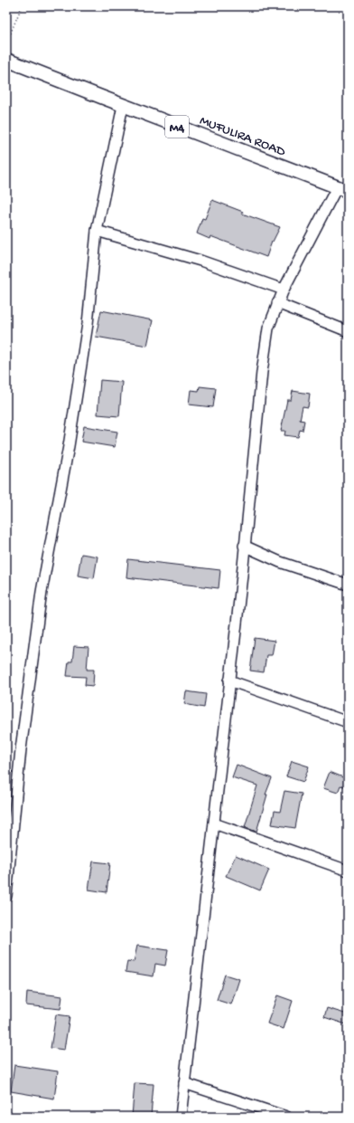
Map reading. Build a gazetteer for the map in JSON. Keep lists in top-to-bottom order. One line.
{"streets":{"main road":["M4","MUFULIRA ROAD"]}}
